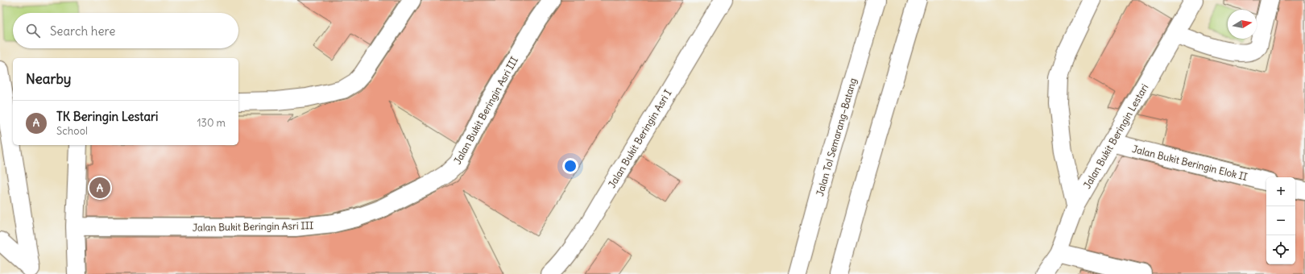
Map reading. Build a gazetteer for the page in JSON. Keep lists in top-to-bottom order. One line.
{"streets":{"main road":["Jalan Bukit Beringin Asri III","Jalan Bukit Beringin Lestari","Jalan Tol Semarang–Batang","Jalan Bukit Beringin Asri I","Jalan Bukit Beringin Elok II"]},"crossings":[["Jalan Bukit Beringin Lestari","Jalan Bukit Beringin Elok II"]],"north":"right","page":{"search":"Search here","heading":"Nearby","list":[{"mark":"A","name":"TK Beringin Lestari","note":"School","value":"130 m"}],"pins":"A","map_buttons":["+","−"]}}
